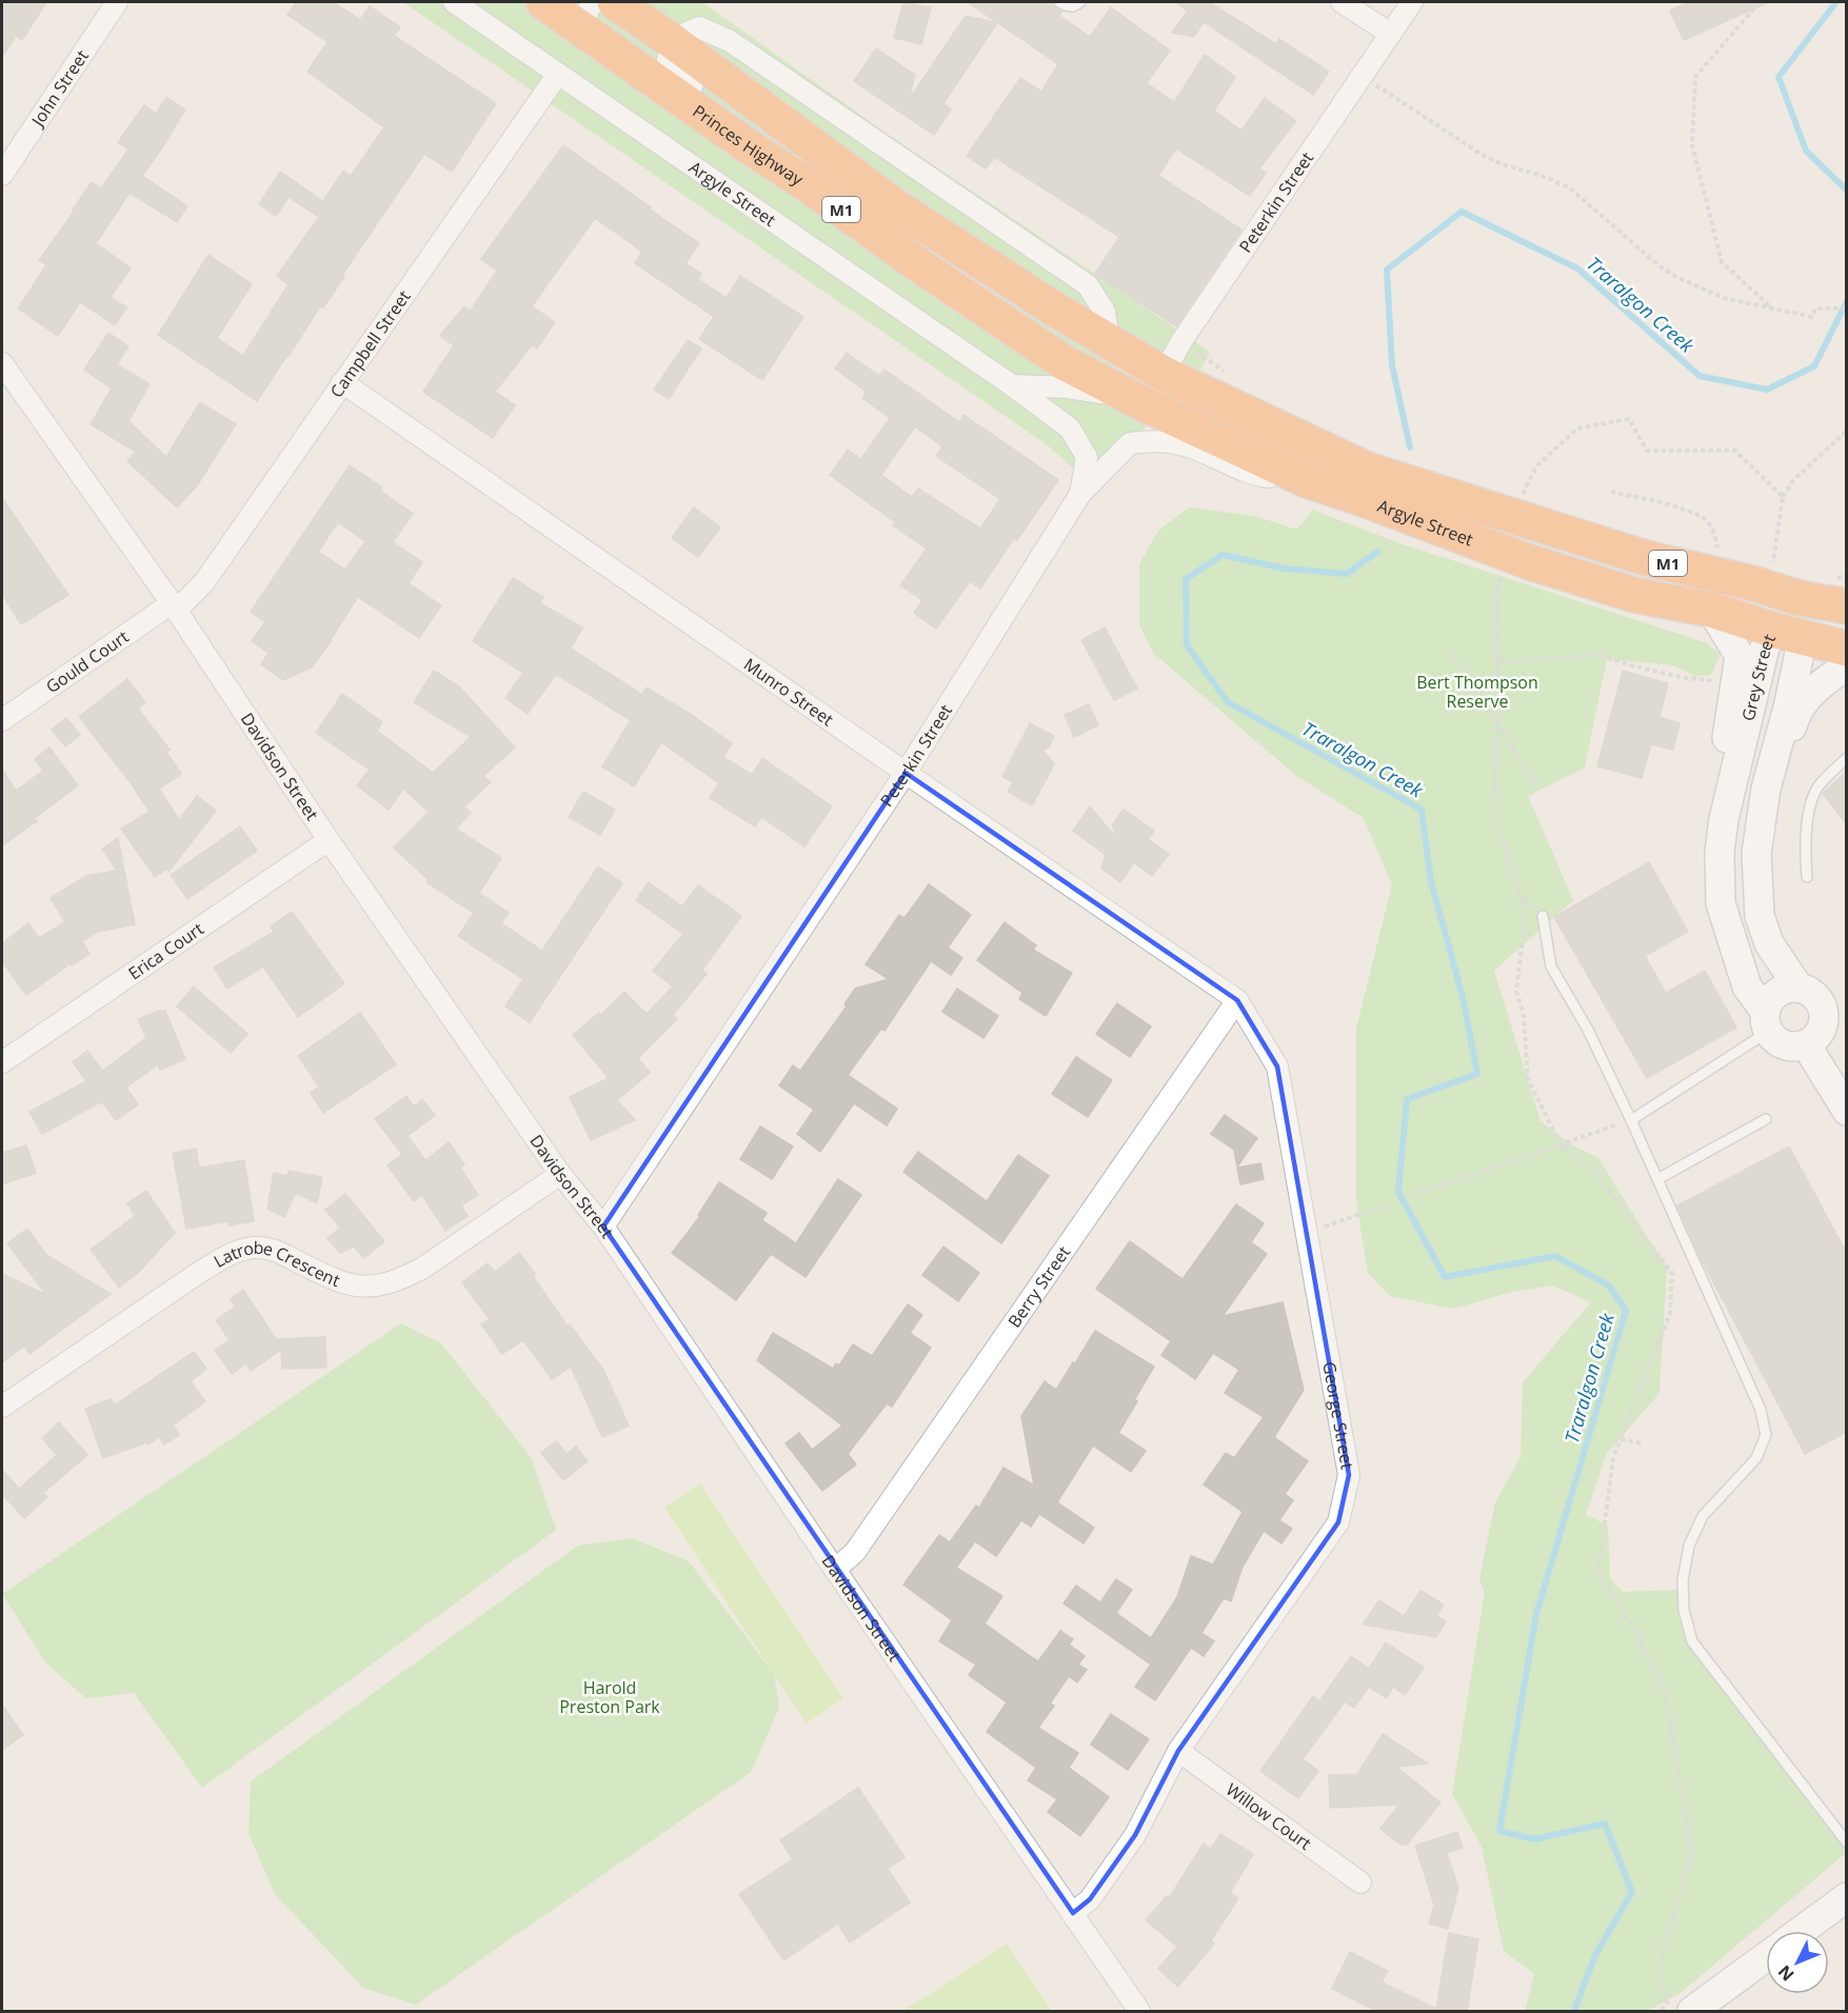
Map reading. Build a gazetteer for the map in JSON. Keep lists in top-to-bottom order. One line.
{"streets":{"highway":["Princes Highway","Argyle Street","Peterkin Street","M1","Grey Street"],"street":["John Street","Campbell Street","Gould Court","Munro Street","Davidson Street","Erica Court","Latrobe Crescent","Berry Street","George Street","Willow Court"]},"crossings":[["Princes Highway","Argyle Street"],["Princes Highway","Peterkin Street"],["Argyle Street","Peterkin Street"],["Argyle Street","Campbell Street"],["Argyle Street","Grey Street"],["Peterkin Street","Munro Street"],["Peterkin Street","Davidson Street"],["Campbell Street","Gould Court"],["Campbell Street","Munro Street"],["Campbell Street","Davidson Street"],["Gould Court","Davidson Street"],["Munro Street","Berry Street"],["Munro Street","George Street"],["Davidson Street","Erica Court"],["Davidson Street","Latrobe Crescent"],["Davidson Street","Berry Street"],["Davidson Street","George Street"],["Berry Street","George Street"],["George Street","Willow Court"]],"water":["Traralgon Creek"],"parks":["Bert Thompson Reserve","Harold Preston Park"],"north":"bottom left"}
